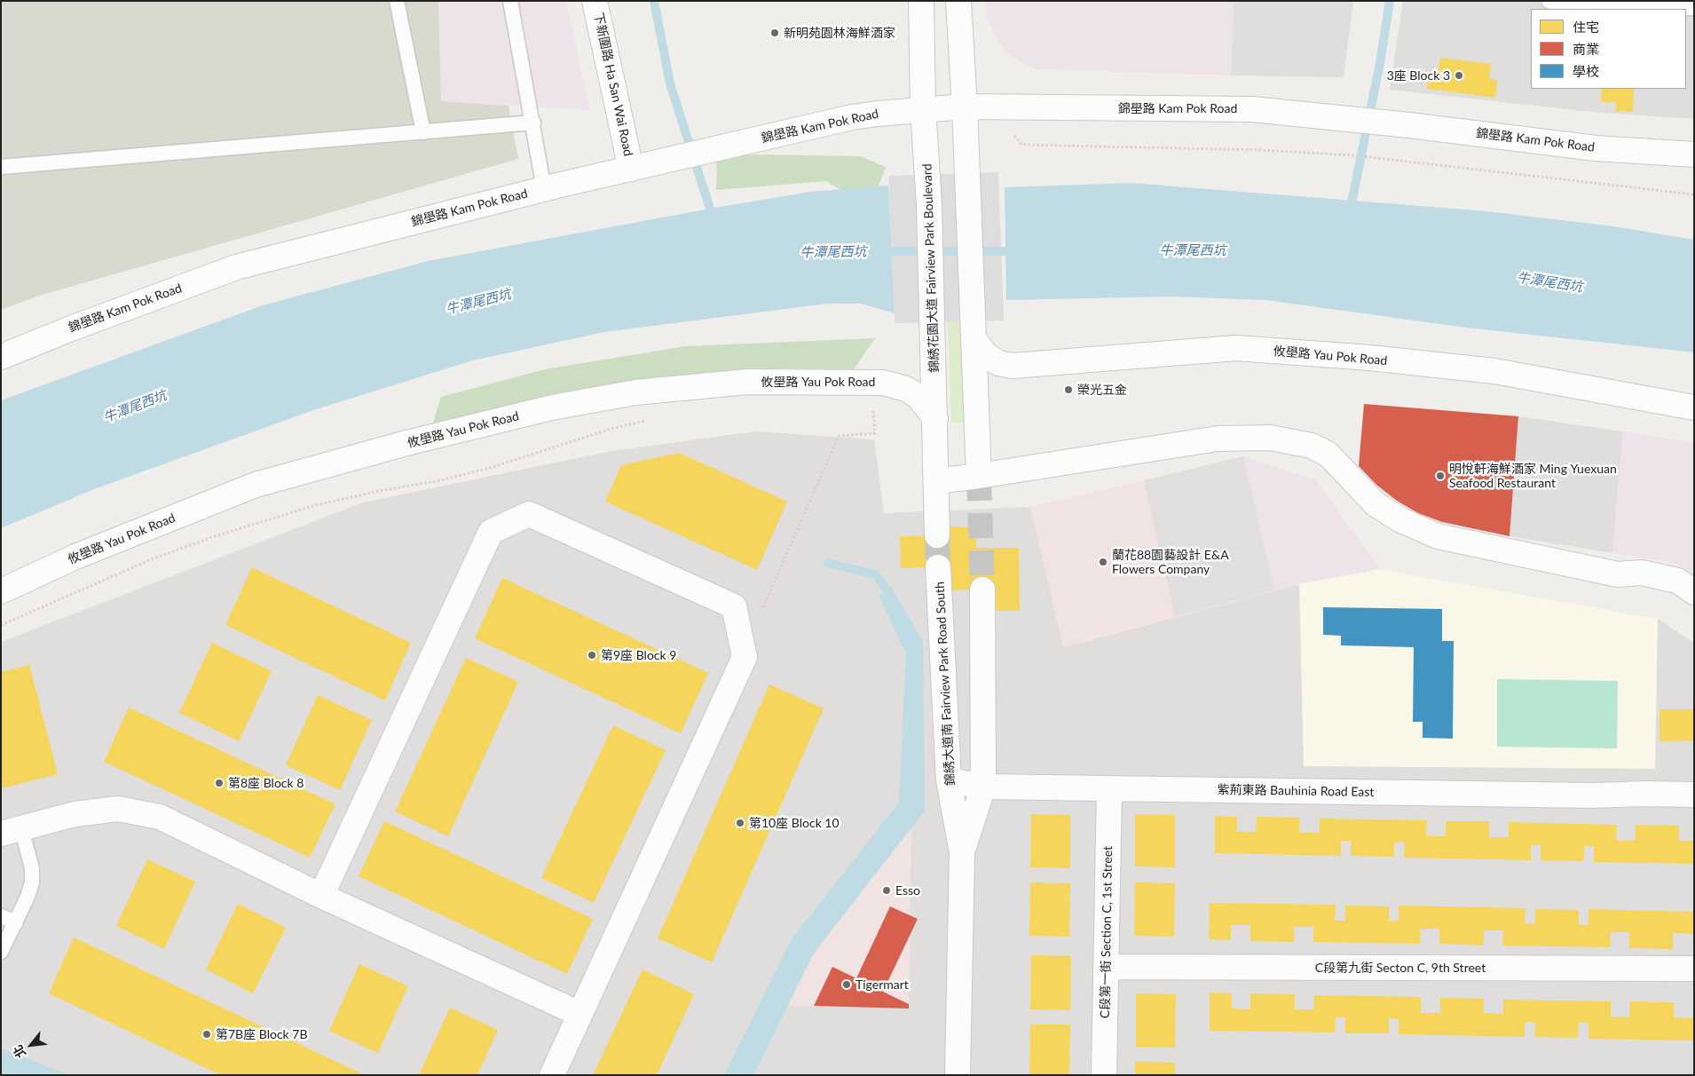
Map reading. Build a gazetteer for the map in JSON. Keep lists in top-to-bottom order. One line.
{"streets":{"street":["下新圍路 Ha San Wai Road","錦壆路 Kam Pok Road","錦綉花園大道 Fairview Park Boulevard","攸壆路 Yau Pok Road","錦綉大道南 Fairview Park Road South","紫荊東路 Bauhinia Road East","C段第一街 Section C, 1st Street","C段第九街 Secton C, 9th Street"]},"crossings":[["下新圍路 Ha San Wai Road","錦壆路 Kam Pok Road"],["錦壆路 Kam Pok Road","錦綉花園大道 Fairview Park Boulevard"],["錦綉花園大道 Fairview Park Boulevard","攸壆路 Yau Pok Road"],["錦綉大道南 Fairview Park Road South","紫荊東路 Bauhinia Road East"],["紫荊東路 Bauhinia Road East","C段第一街 Section C, 1st Street"],["C段第一街 Section C, 1st Street","C段第九街 Secton C, 9th Street"]],"water":["牛潭尾西坑"],"places":["新明苑園林海鮮酒家","3座 Block 3","榮光五金","明悅軒海鮮酒家 Ming Yuexuan Seafood Restaurant","蘭花88園藝設計 E&A Flowers Company","第9座 Block 9","第8座 Block 8","第10座 Block 10","Esso","Tigermart","第7B座 Block 7B"],"legend":["住宅","商業","學校"],"north":"bottom left"}
